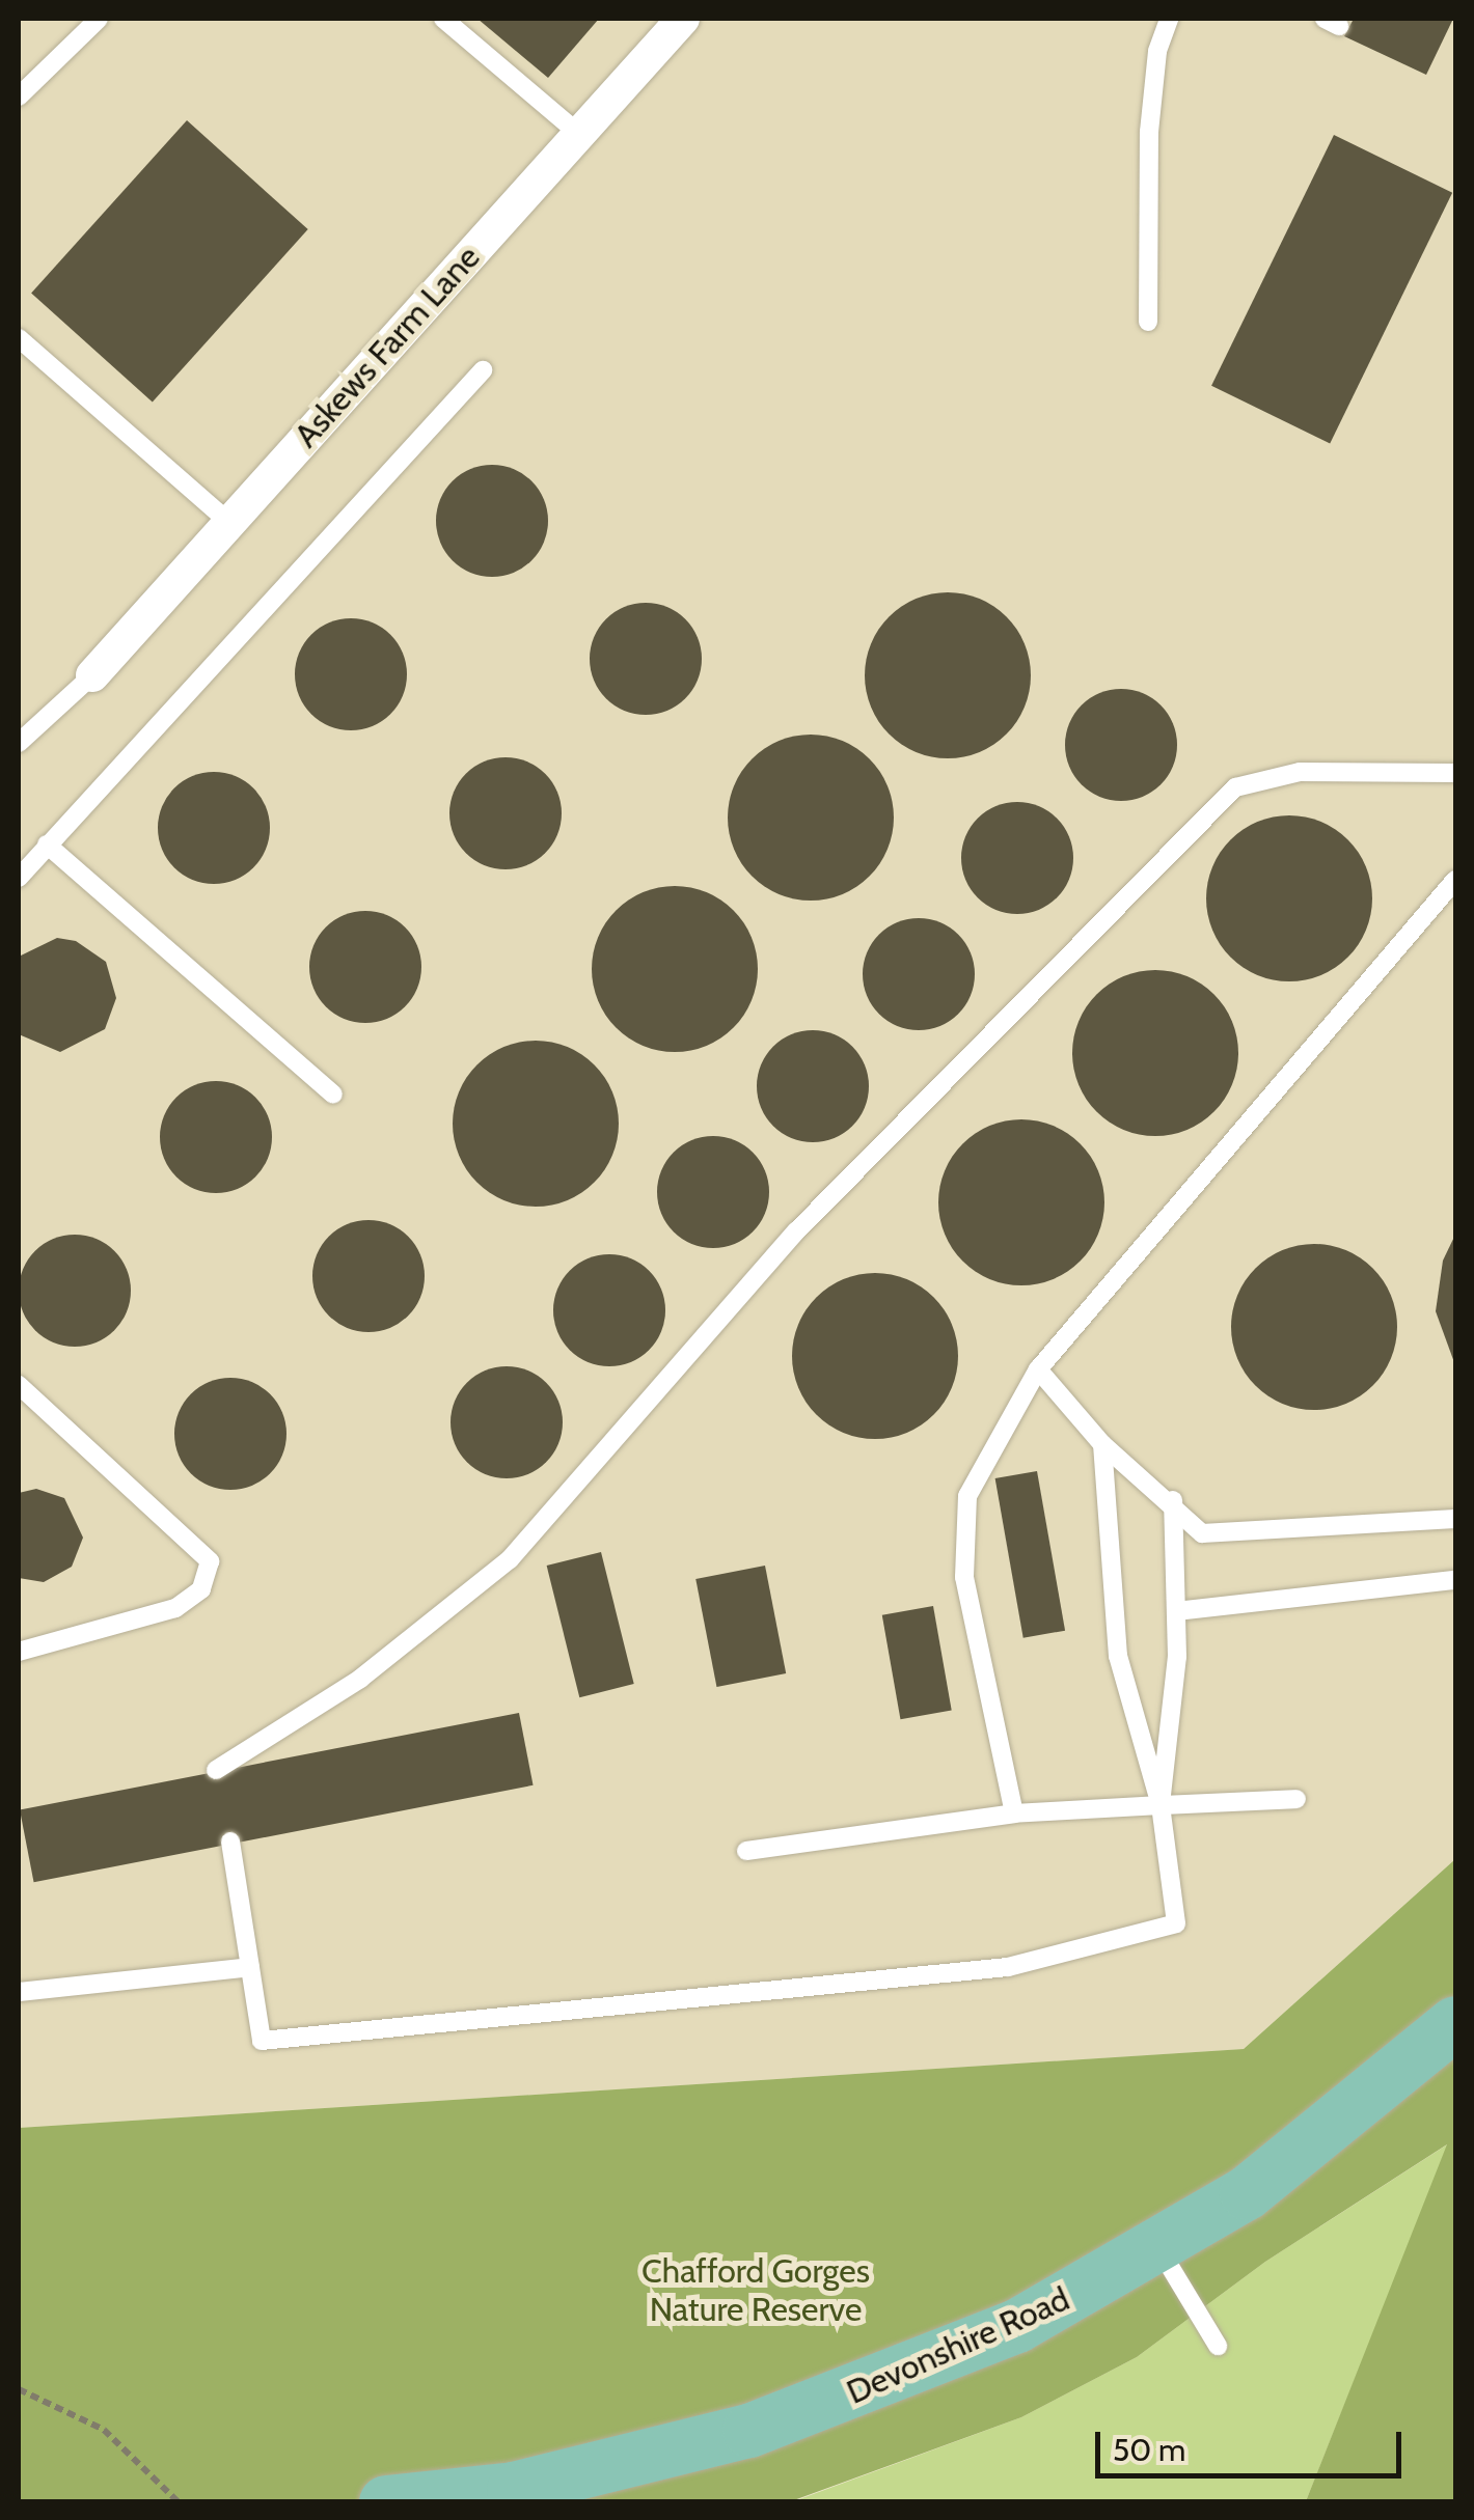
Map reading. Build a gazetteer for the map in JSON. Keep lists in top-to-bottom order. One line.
{"streets":{"main road":["Devonshire Road"],"street":["Askews Farm Lane"]},"parks":["Chafford Gorges Nature Reserve"],"scale_bar":"50 m"}
